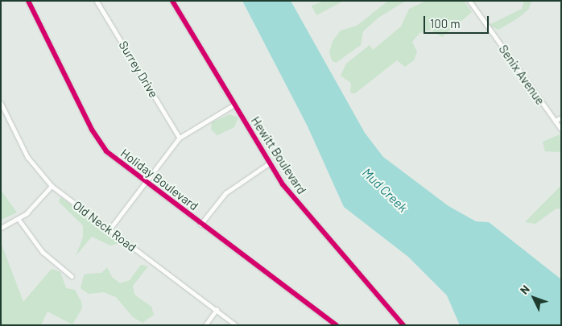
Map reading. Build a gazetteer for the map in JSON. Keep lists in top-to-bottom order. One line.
{"streets":{"street":["Surrey Drive","Senix Avenue","Hewitt Boulevard","Holiday Boulevard","Old Neck Road"]},"water":["Mud Creek"],"scale_bar":"100 m","north":"top left"}
